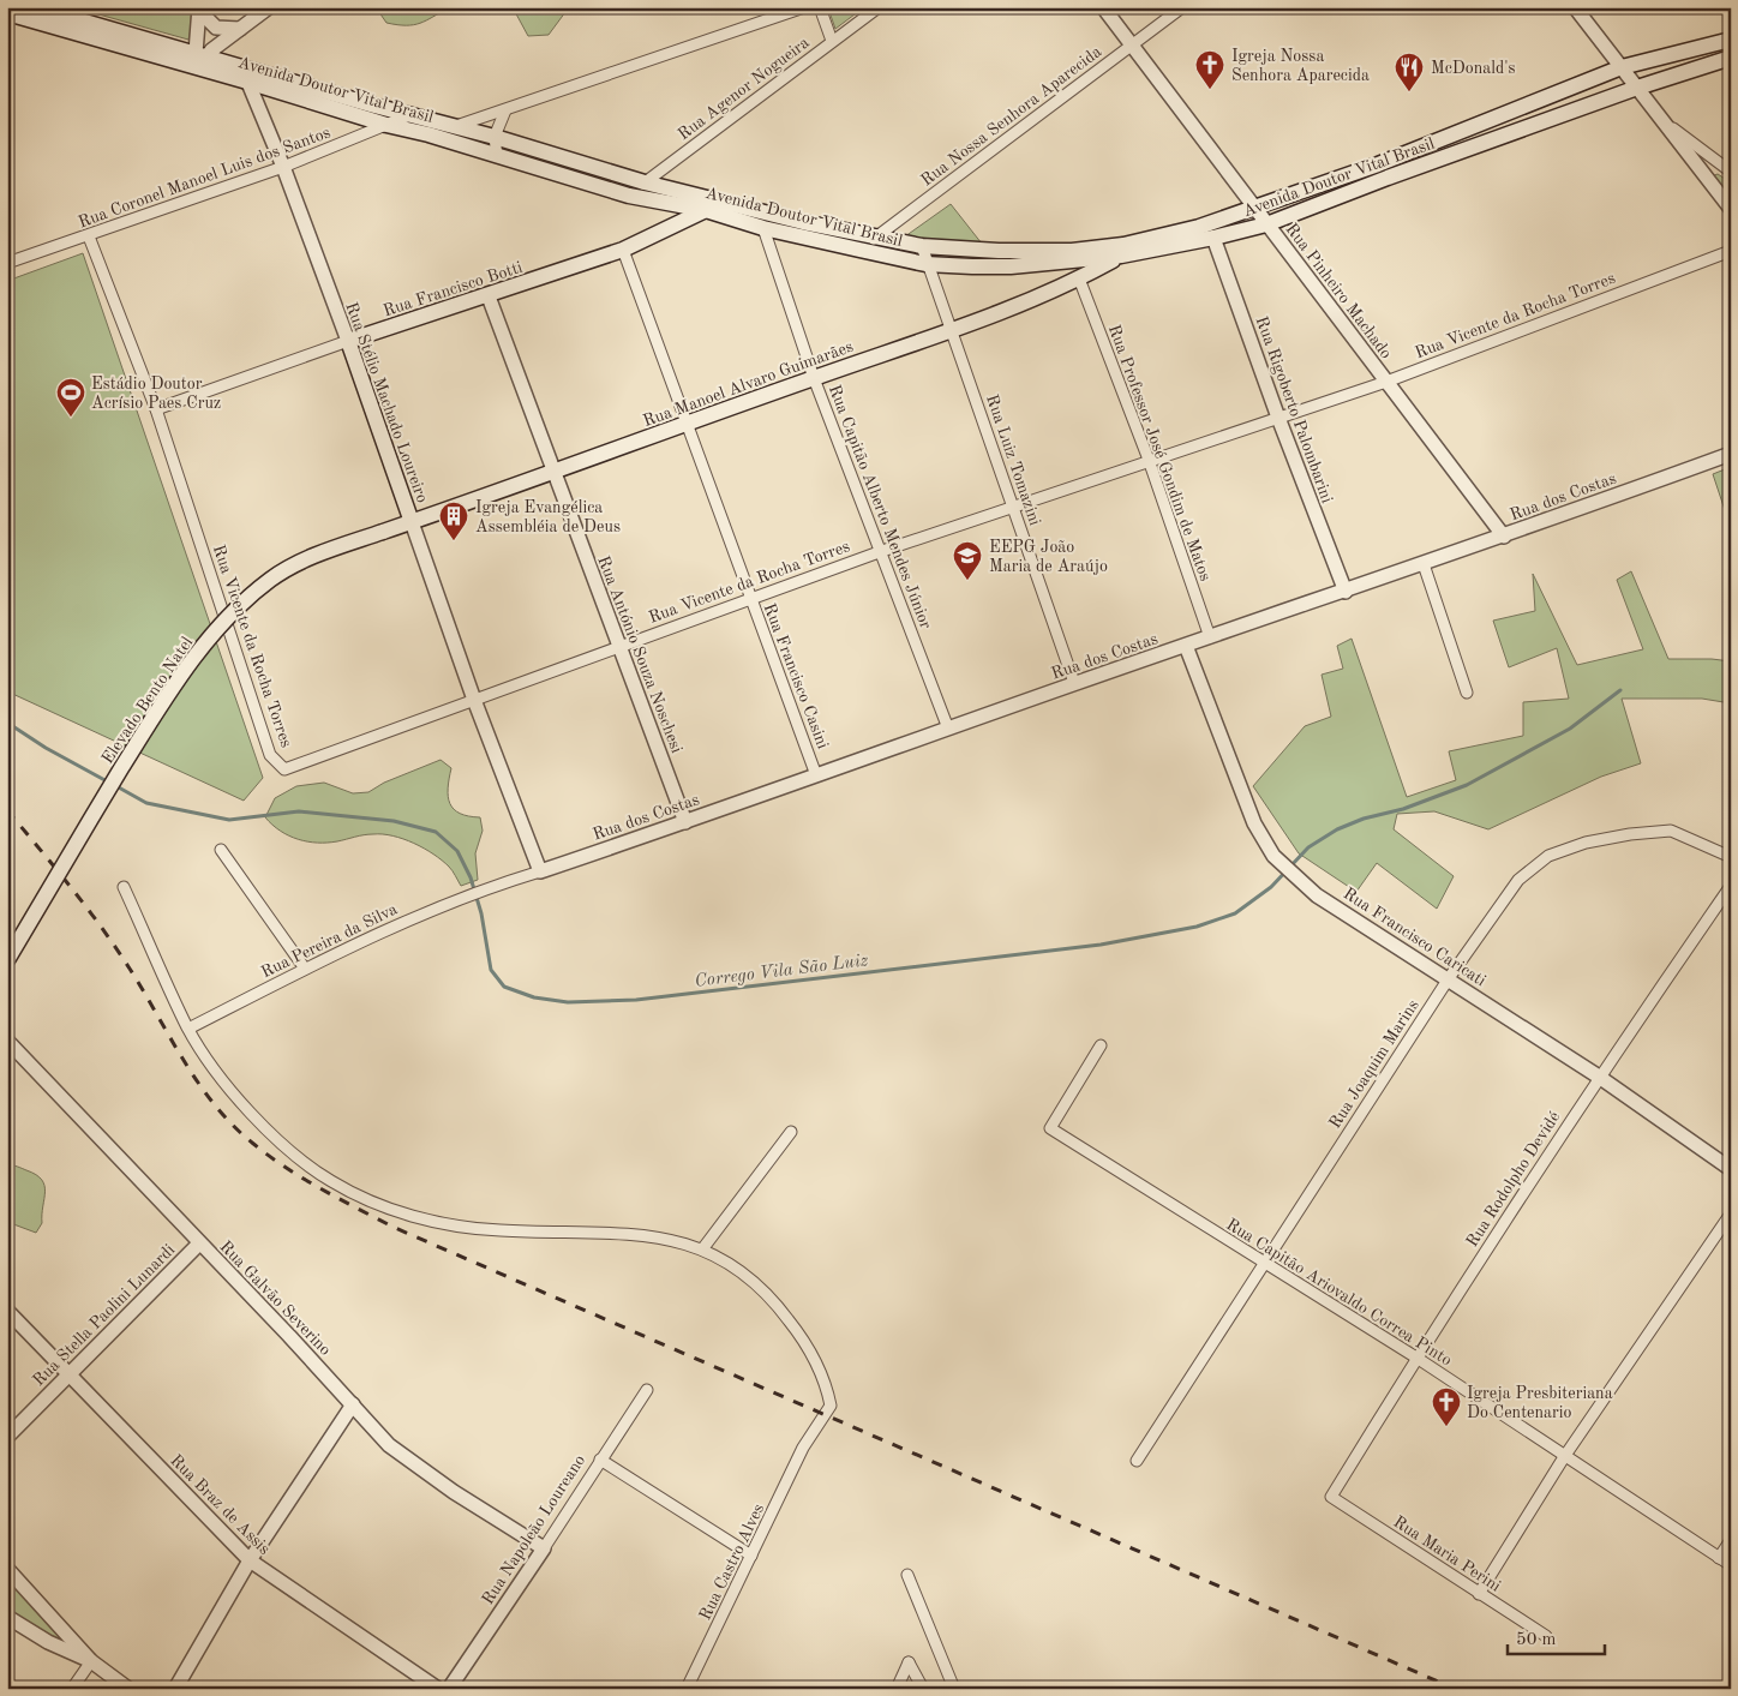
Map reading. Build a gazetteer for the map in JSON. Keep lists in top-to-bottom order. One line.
{"streets":{"main road":["Avenida Doutor Vital Brasil","Rua Francisco Botti","Rua Manoel Alvaro Guimarães","Rua Stélio Machado Loureiro","Elevado Bento Natel"],"street":["Rua Agenor Nogueira","Rua Nossa Senhora Aparecida","Rua Coronel Manoel Luis dos Santos","Rua Pinheiro Machado","Rua Vicente da Rocha Torres","Rua Rigoberto Palombarini","Rua Professor José Gondim de Matos","Rua Luiz Tomazini","Rua dos Costas","Rua Capitão Alberto Mendes Júnior","Rua António Souza Noschesi","Rua Francisco Casini","Rua Francisco Caricati","Rua Pereira da Silva","Rua Joaquim Marins","Rua Rodolpho Devidé","Rua Capitão Ariovaldo Correa Pinto","Rua Galvão Severino","Rua Stella Paolini Lunardi","Rua Braz de Assis","Rua Napoleão Loureano","Rua Maria Perini","Rua Castro Alves"]},"crossings":[["Rua Agenor Nogueira","Avenida Doutor Vital Brasil"],["Avenida Doutor Vital Brasil","Rua Nossa Senhora Aparecida"],["Avenida Doutor Vital Brasil","Rua Coronel Manoel Luis dos Santos"],["Avenida Doutor Vital Brasil","Rua Francisco Botti"],["Avenida Doutor Vital Brasil","Rua Pinheiro Machado"],["Avenida Doutor Vital Brasil","Rua Manoel Alvaro Guimarães"],["Avenida Doutor Vital Brasil","Rua Stélio Machado Loureiro"],["Avenida Doutor Vital Brasil","Rua Rigoberto Palombarini"],["Avenida Doutor Vital Brasil","Rua Luiz Tomazini"],["Avenida Doutor Vital Brasil","Rua Capitão Alberto Mendes Júnior"],["Rua Nossa Senhora Aparecida","Rua Pinheiro Machado"],["Rua Coronel Manoel Luis dos Santos","Rua Vicente da Rocha Torres"],["Rua Coronel Manoel Luis dos Santos","Rua Stélio Machado Loureiro"],["Rua Francisco Botti","Rua Vicente da Rocha Torres"],["Rua Francisco Botti","Rua Stélio Machado Loureiro"],["Rua Francisco Botti","Rua António Souza Noschesi"],["Rua Francisco Botti","Rua Francisco Casini"],["Rua Pinheiro Machado","Rua Vicente da Rocha Torres"],["Rua Pinheiro Machado","Rua dos Costas"],["Rua Vicente da Rocha Torres","Rua Stélio Machado Loureiro"],["Rua Vicente da Rocha Torres","Rua Rigoberto Palombarini"],["Rua Vicente da Rocha Torres","Rua Professor José Gondim de Matos"],["Rua Vicente da Rocha Torres","Rua Luiz Tomazini"],["Rua Vicente da Rocha Torres","Rua Capitão Alberto Mendes Júnior"],["Rua Vicente da Rocha Torres","Rua António Souza Noschesi"],["Rua Vicente da Rocha Torres","Rua Francisco Casini"],["Rua Manoel Alvaro Guimarães","Rua Stélio Machado Loureiro"],["Rua Manoel Alvaro Guimarães","Rua Professor José Gondim de Matos"],["Rua Manoel Alvaro Guimarães","Rua Luiz Tomazini"],["Rua Manoel Alvaro Guimarães","Rua Capitão Alberto Mendes Júnior"],["Rua Manoel Alvaro Guimarães","Rua António Souza Noschesi"],["Rua Manoel Alvaro Guimarães","Rua Francisco Casini"],["Rua Manoel Alvaro Guimarães","Elevado Bento Natel"],["Rua Stélio Machado Loureiro","Rua dos Costas"],["Rua Rigoberto Palombarini","Rua dos Costas"],["Rua Professor José Gondim de Matos","Rua dos Costas"],["Rua Luiz Tomazini","Rua dos Costas"],["Rua dos Costas","Rua Capitão Alberto Mendes Júnior"],["Rua dos Costas","Rua António Souza Noschesi"],["Rua dos Costas","Rua Francisco Casini"],["Rua dos Costas","Rua Francisco Caricati"],["Rua dos Costas","Rua Pereira da Silva"],["Rua Francisco Caricati","Rua Joaquim Marins"],["Rua Francisco Caricati","Rua Rodolpho Devidé"],["Rua Pereira da Silva","Rua Castro Alves"],["Rua Joaquim Marins","Rua Capitão Ariovaldo Correa Pinto"],["Rua Rodolpho Devidé","Rua Capitão Ariovaldo Correa Pinto"],["Rua Rodolpho Devidé","Rua Maria Perini"],["Rua Galvão Severino","Rua Stella Paolini Lunardi"],["Rua Galvão Severino","Rua Napoleão Loureano"],["Rua Stella Paolini Lunardi","Rua Braz de Assis"]],"water":["Corrego Vila São Luiz"],"places":{"church":["Igreja Nossa Senhora Aparecida","Igreja Presbiteriana Do Centenario"],"restaurant":["McDonald's"],"sports":["Estádio Doutor Acrísio Paes Cruz"],"building":["Igreja Evangélica Assembléia de Deus"],"school or university":["EEPG João Maria de Araújo"]},"scale_bar":"50 m"}
